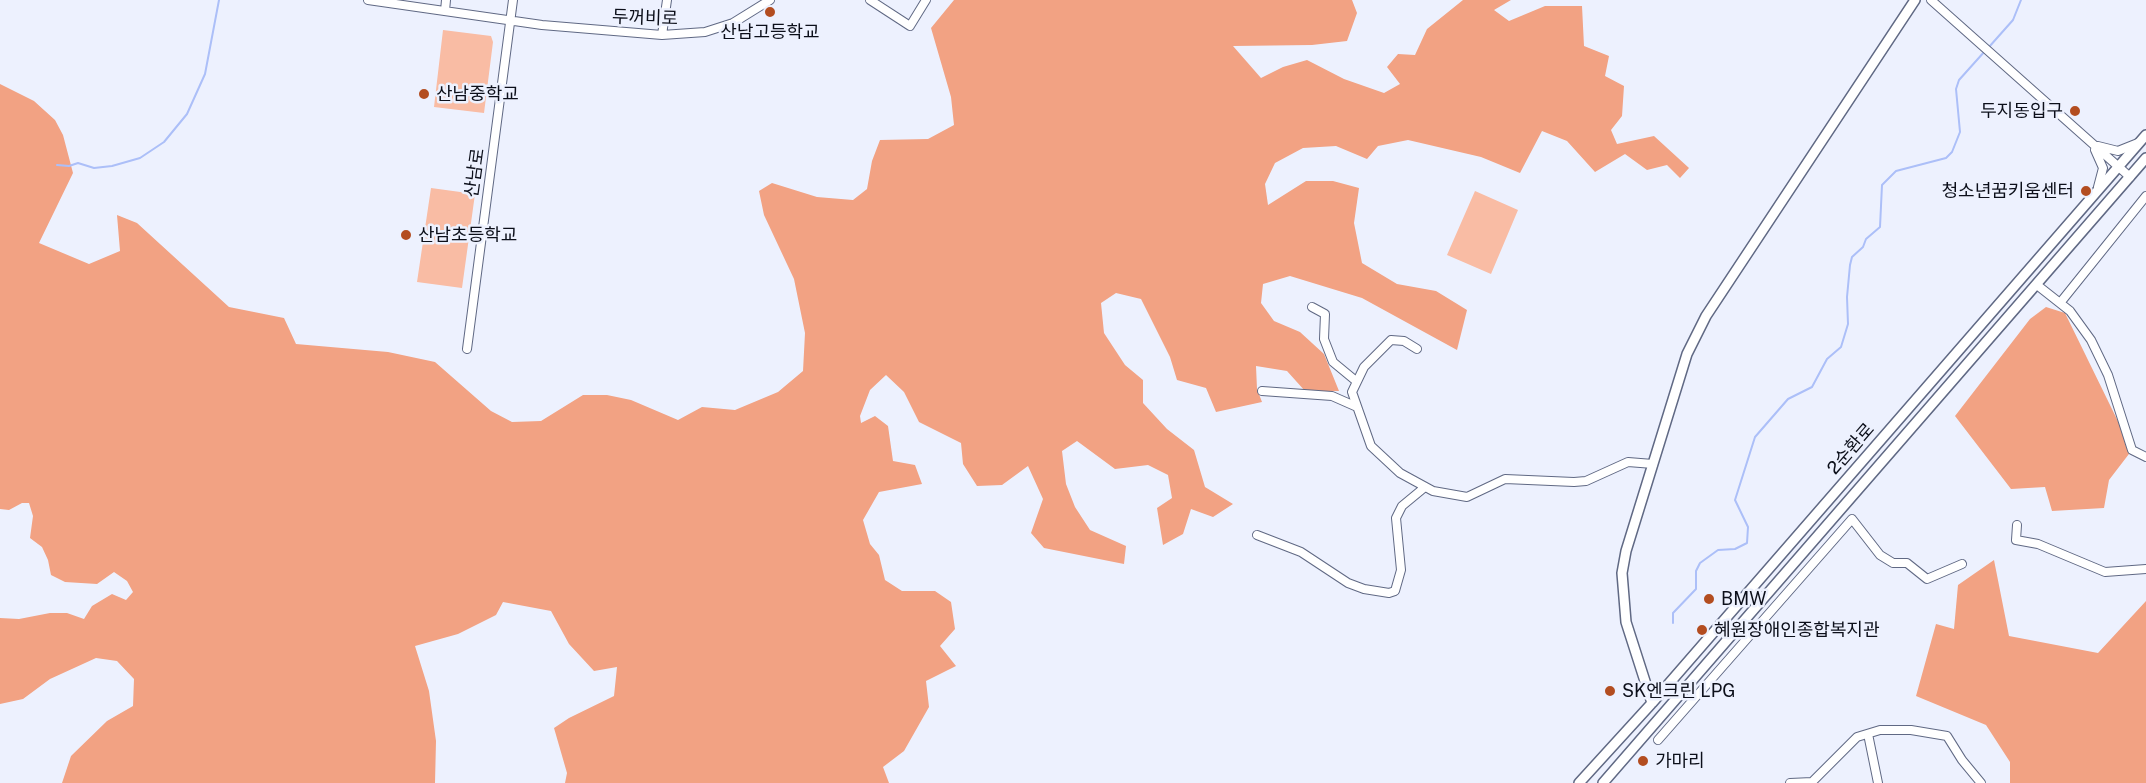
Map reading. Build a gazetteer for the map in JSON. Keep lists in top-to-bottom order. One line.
{"streets":{"street":["두꺼비로","산남로","2순환로"]},"crossings":[["두꺼비로","산남로"]],"places":["산남고등학교","산남중학교","두지동입구","청소년꿈키움센터","산남초등학교","BMW","혜원장애인종합복지관","SK엔크린 LPG","가마리"]}
